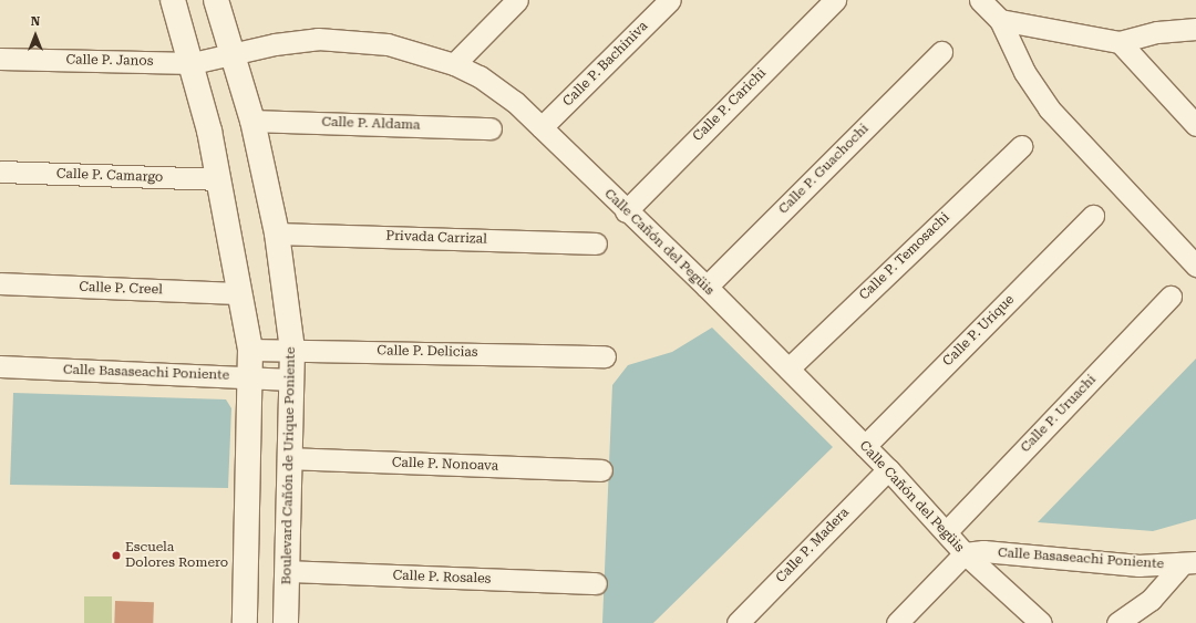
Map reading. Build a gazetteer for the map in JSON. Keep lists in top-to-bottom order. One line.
{"streets":{"main road":["Boulevard Cañón de Urique Poniente"],"street":["Calle P. Janos","Calle P. Bachiniva","Calle P. Carichi","Calle P. Aldama","Calle P. Guachochi","Calle P. Camargo","Privada Carrizal","Calle Cañón del Pegüis","Calle P. Temosachi","Calle P. Creel","Calle P. Urique","Calle P. Delicias","Calle Basaseachi Poniente","Calle P. Uruachi","Calle P. Nonoava","Calle P. Madera","Calle P. Rosales"]},"crossings":[["Calle P. Janos","Calle Cañón del Pegüis"],["Calle P. Bachiniva","Calle Cañón del Pegüis"],["Calle P. Carichi","Calle Cañón del Pegüis"],["Calle P. Aldama","Boulevard Cañón de Urique Poniente"],["Calle P. Guachochi","Calle Cañón del Pegüis"],["Privada Carrizal","Boulevard Cañón de Urique Poniente"],["Calle Cañón del Pegüis","Calle P. Temosachi"],["Calle Cañón del Pegüis","Calle P. Urique"],["Calle Cañón del Pegüis","Calle Basaseachi Poniente"],["Calle Cañón del Pegüis","Calle P. Uruachi"],["Calle Cañón del Pegüis","Boulevard Cañón de Urique Poniente"],["Calle Cañón del Pegüis","Calle P. Madera"],["Calle P. Delicias","Boulevard Cañón de Urique Poniente"],["Calle Basaseachi Poniente","Boulevard Cañón de Urique Poniente"],["Calle P. Nonoava","Boulevard Cañón de Urique Poniente"],["Boulevard Cañón de Urique Poniente","Calle P. Rosales"]],"places":["Escuela Dolores Romero"],"north":"top"}
